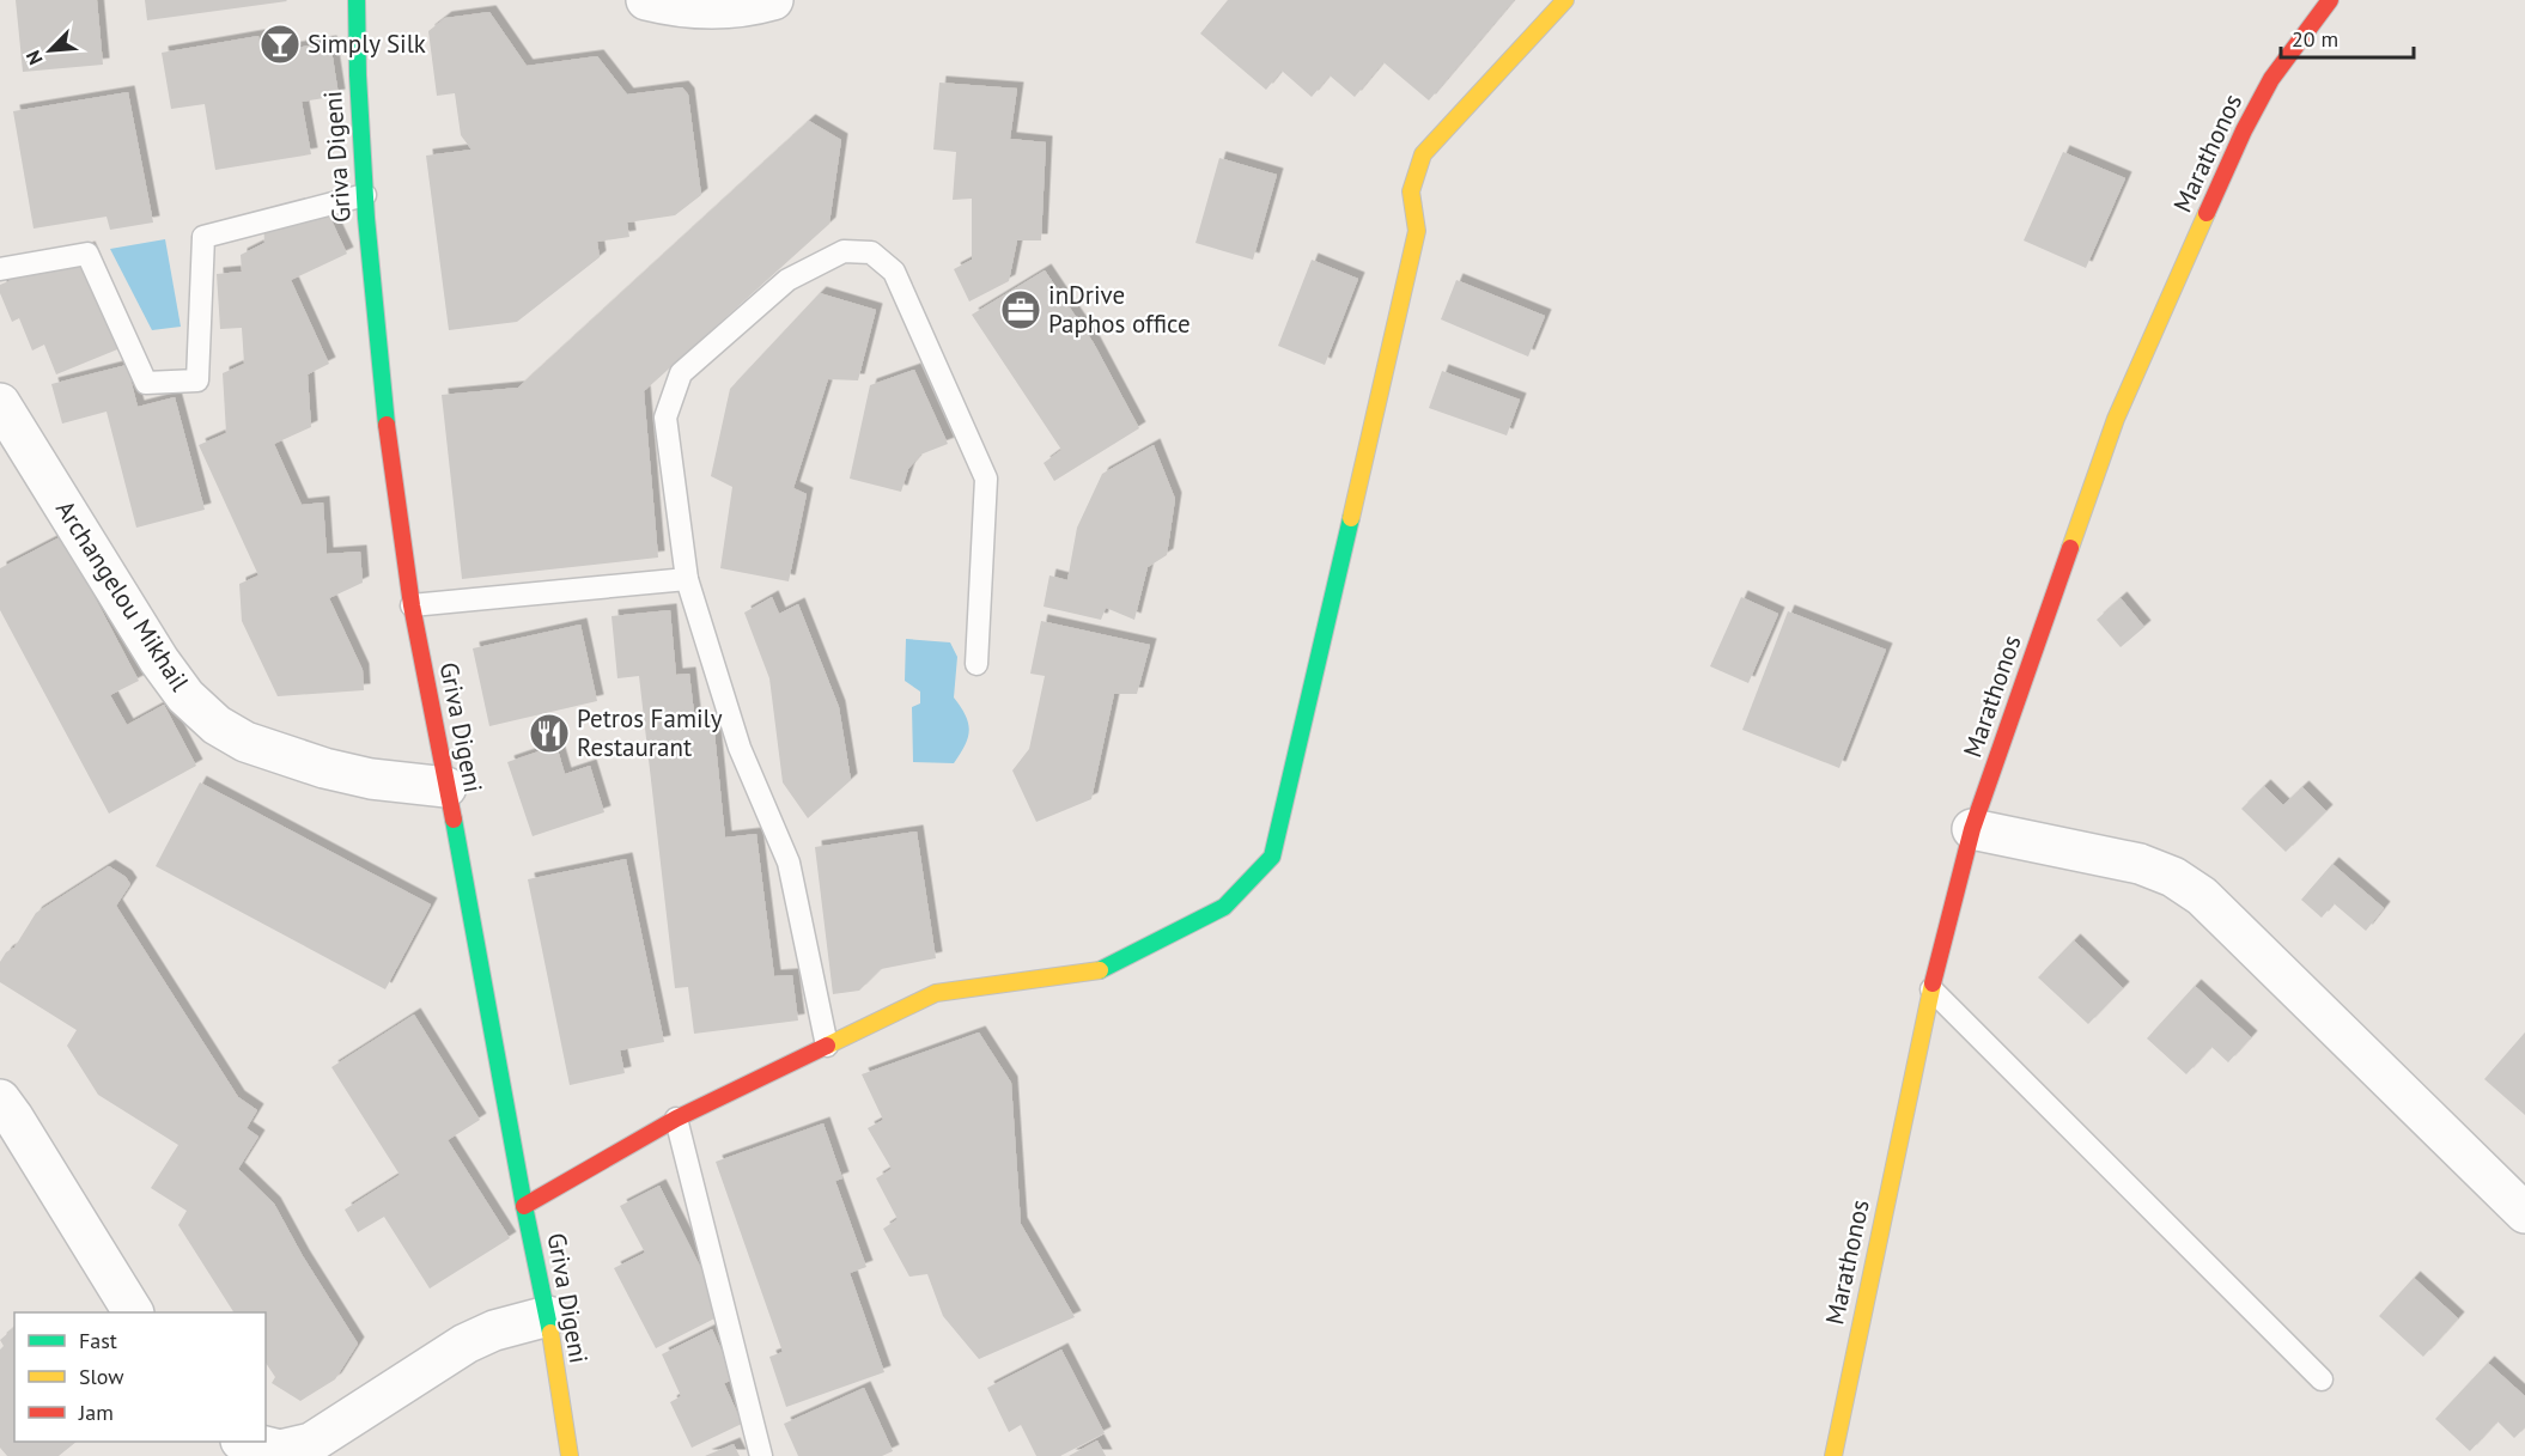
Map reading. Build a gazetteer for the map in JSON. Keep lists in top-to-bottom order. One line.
{"streets":{"street":["Marathonos","Griva Digeni","Archangelou Mikhail"]},"crossings":[["Griva Digeni","Archangelou Mikhail"]],"places":{"bar":["Simply Silk"],"office":["inDrive Paphos office"],"restaurant":["Petros Family Restaurant"]},"legend":["Fast","Slow","Jam"],"scale_bar":"20 m","north":"bottom left"}
